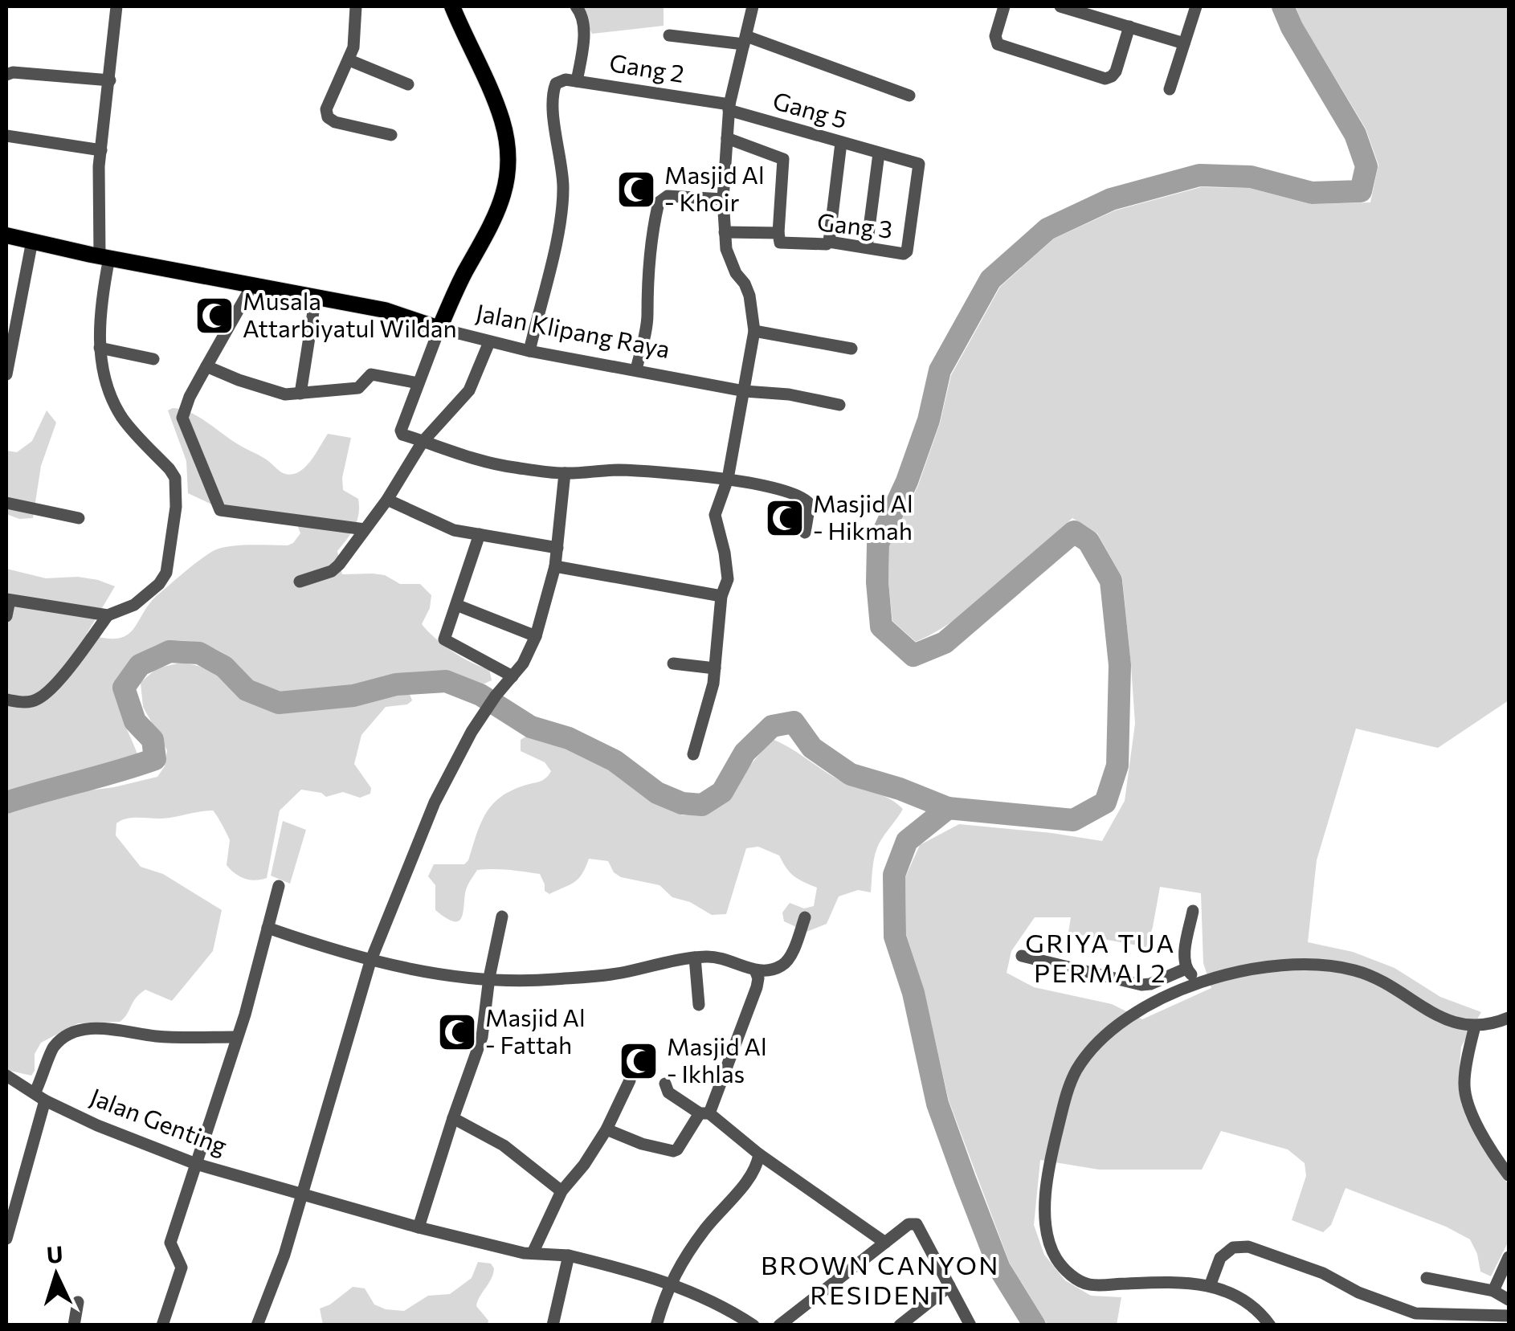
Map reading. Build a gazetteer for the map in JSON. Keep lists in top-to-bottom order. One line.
{"streets":{"main road":["Jalan Klipang Raya"],"street":["Gang 2","Gang 5","Gang 3","Jalan Genting"]},"crossings":[["Gang 2","Gang 5"],["Gang 2","Jalan Klipang Raya"],["Gang 5","Gang 3"]],"districts":["GRIYA TUA PERMAI 2","BROWN CANYON RESIDENT"],"places":{"mosque":["Masjid Al - Khoir","Musala Attarbiyatul Wildan","Masjid Al - Hikmah","Masjid Al - Fattah","Masjid Al - Ikhlas"]},"north":"top"}
